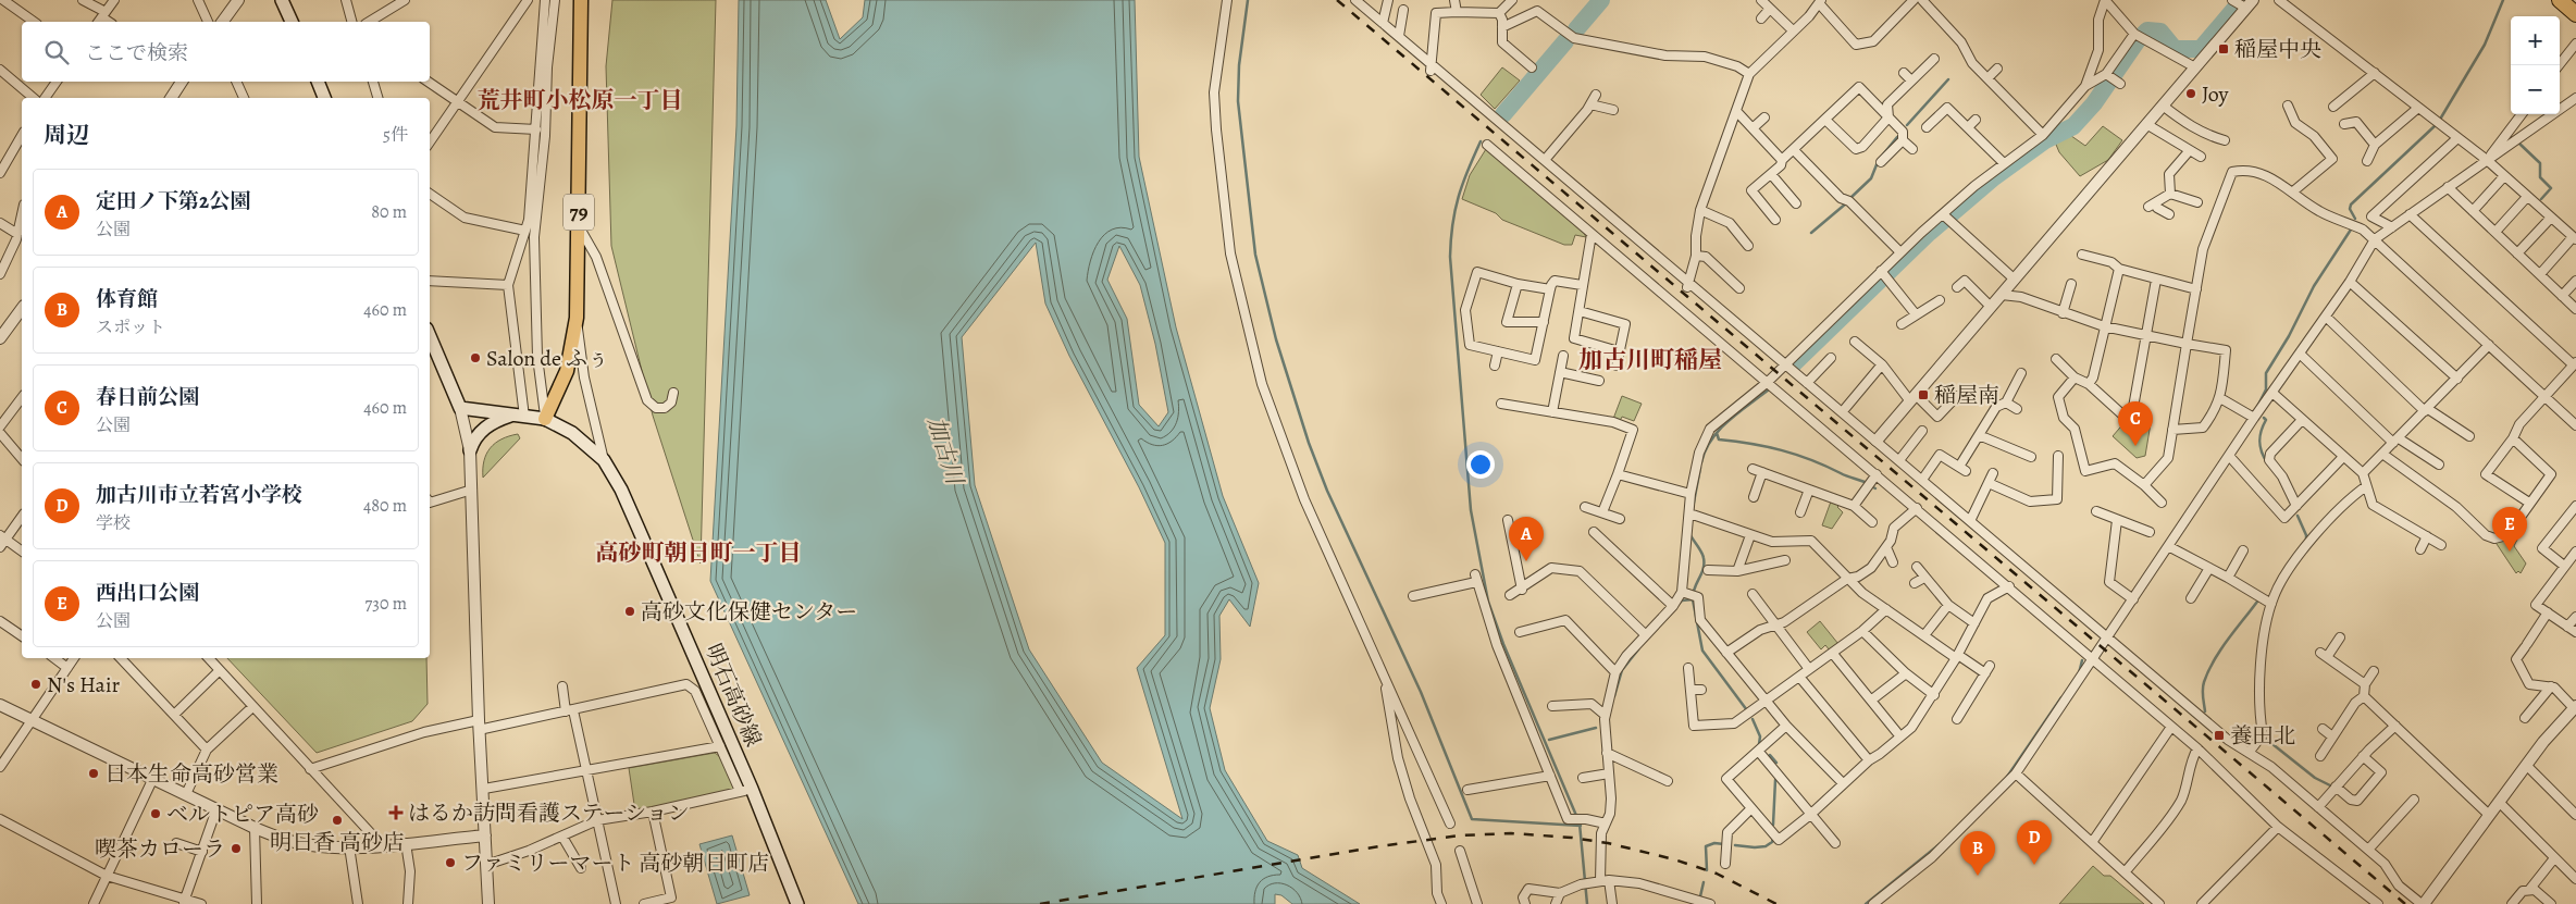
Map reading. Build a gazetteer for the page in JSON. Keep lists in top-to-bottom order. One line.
{"streets":{"main road":["79","明石高砂線"]},"crossings":[["79","明石高砂線"]],"districts":["荒井町小松原一丁目","加古川町稲屋","高砂町朝日町一丁目"],"water":["加古川"],"places":{"transit":["稲屋中央","稲屋南","養田北"],"other":["Joy","Salon de ふぅ","高砂文化保健センター","N's Hair","日本生命高砂営業","ベルトピア高砂","明日香 高砂店","喫茶カローラ","ファミリーマート 高砂朝日町店"],"health":["はるか訪問看護ステーション"]},"page":{"map_buttons":["+","−"],"search":"ここで検索","heading":["周辺","5件"],"list":[{"mark":"A","name":"定田ノ下第2公園","note":"公園","value":"80 m"},{"mark":"B","name":"体育館","note":"スポット","value":"460 m"},{"mark":"C","name":"春日前公園","note":"公園","value":"460 m"},{"mark":"D","name":"加古川市立若宮小学校","note":"学校","value":"480 m"},{"mark":"E","name":"西出口公園","note":"公園","value":"730 m"}],"pins":["C","E","A","D","B"]}}
